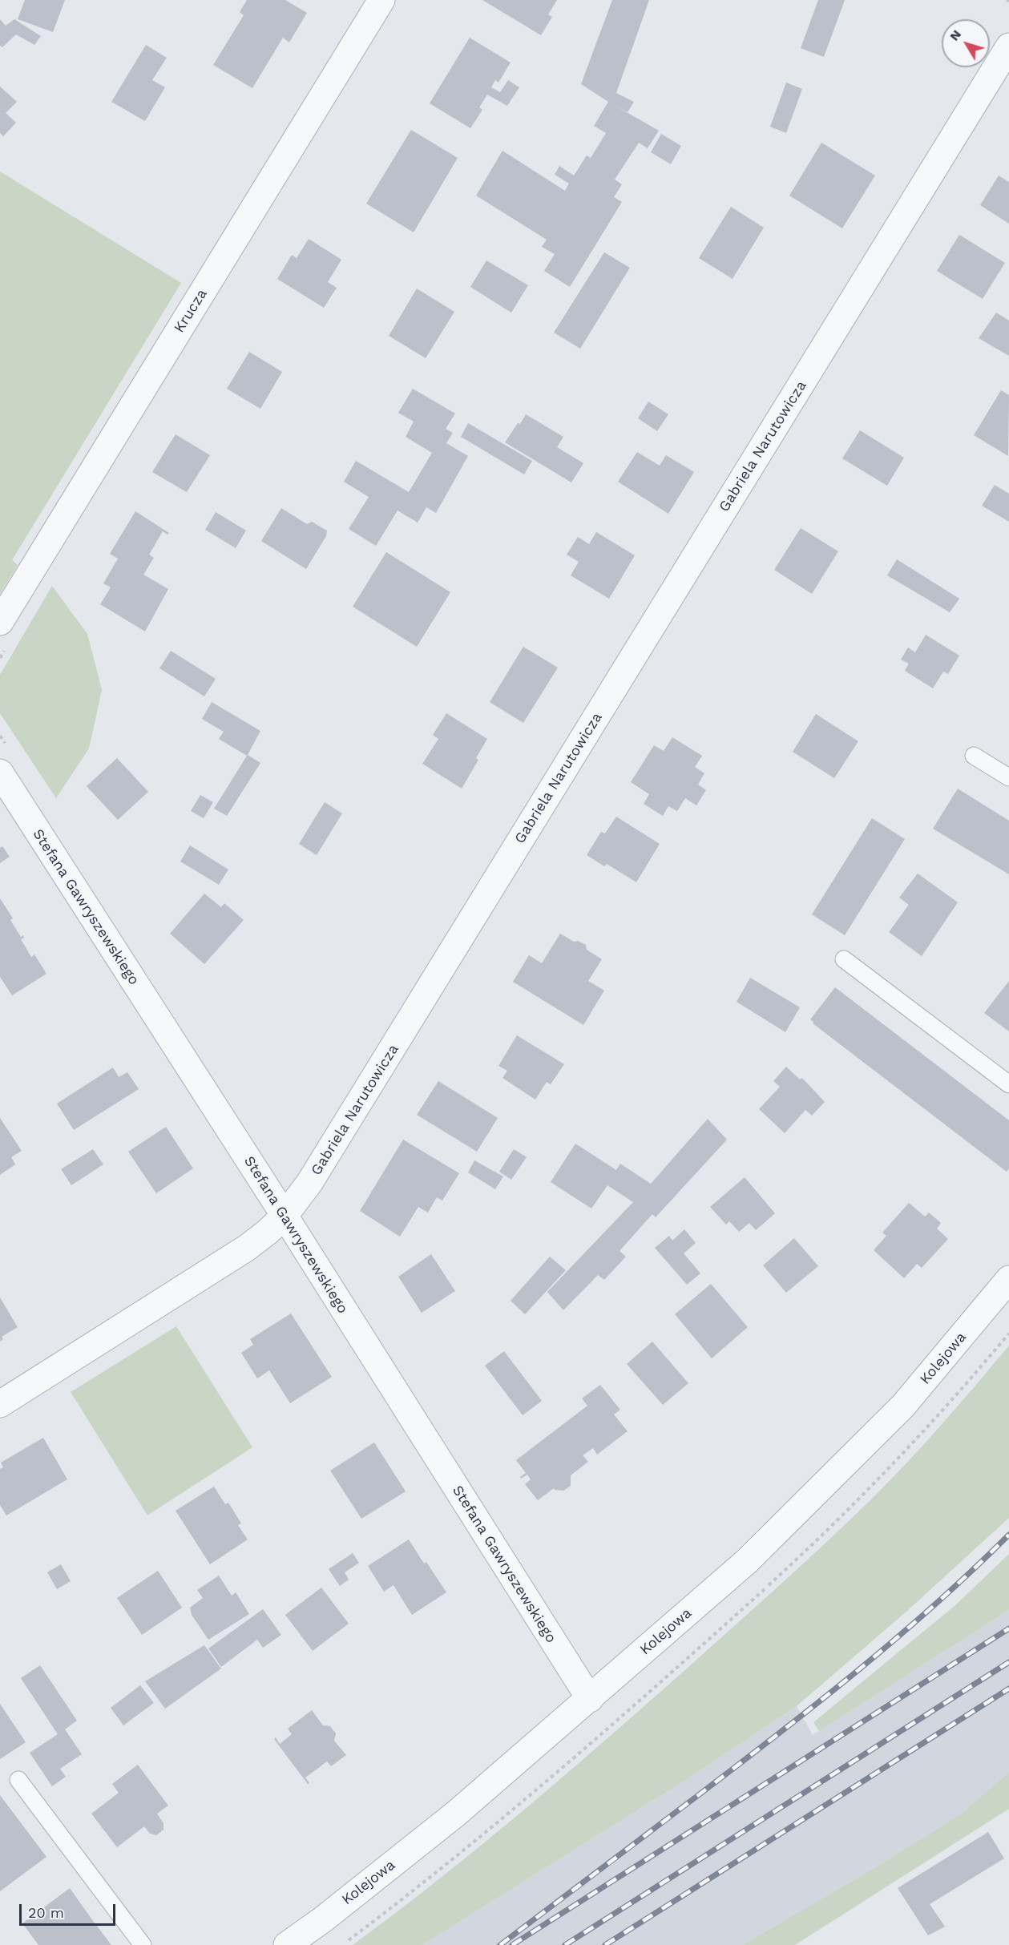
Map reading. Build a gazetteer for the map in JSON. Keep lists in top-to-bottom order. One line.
{"streets":{"street":["Krucza","Gabriela Narutowicza","Stefana Gawryszewskiego","Kolejowa"]},"crossings":[["Gabriela Narutowicza","Stefana Gawryszewskiego"],["Stefana Gawryszewskiego","Kolejowa"]],"scale_bar":"20 m","north":"top left"}
